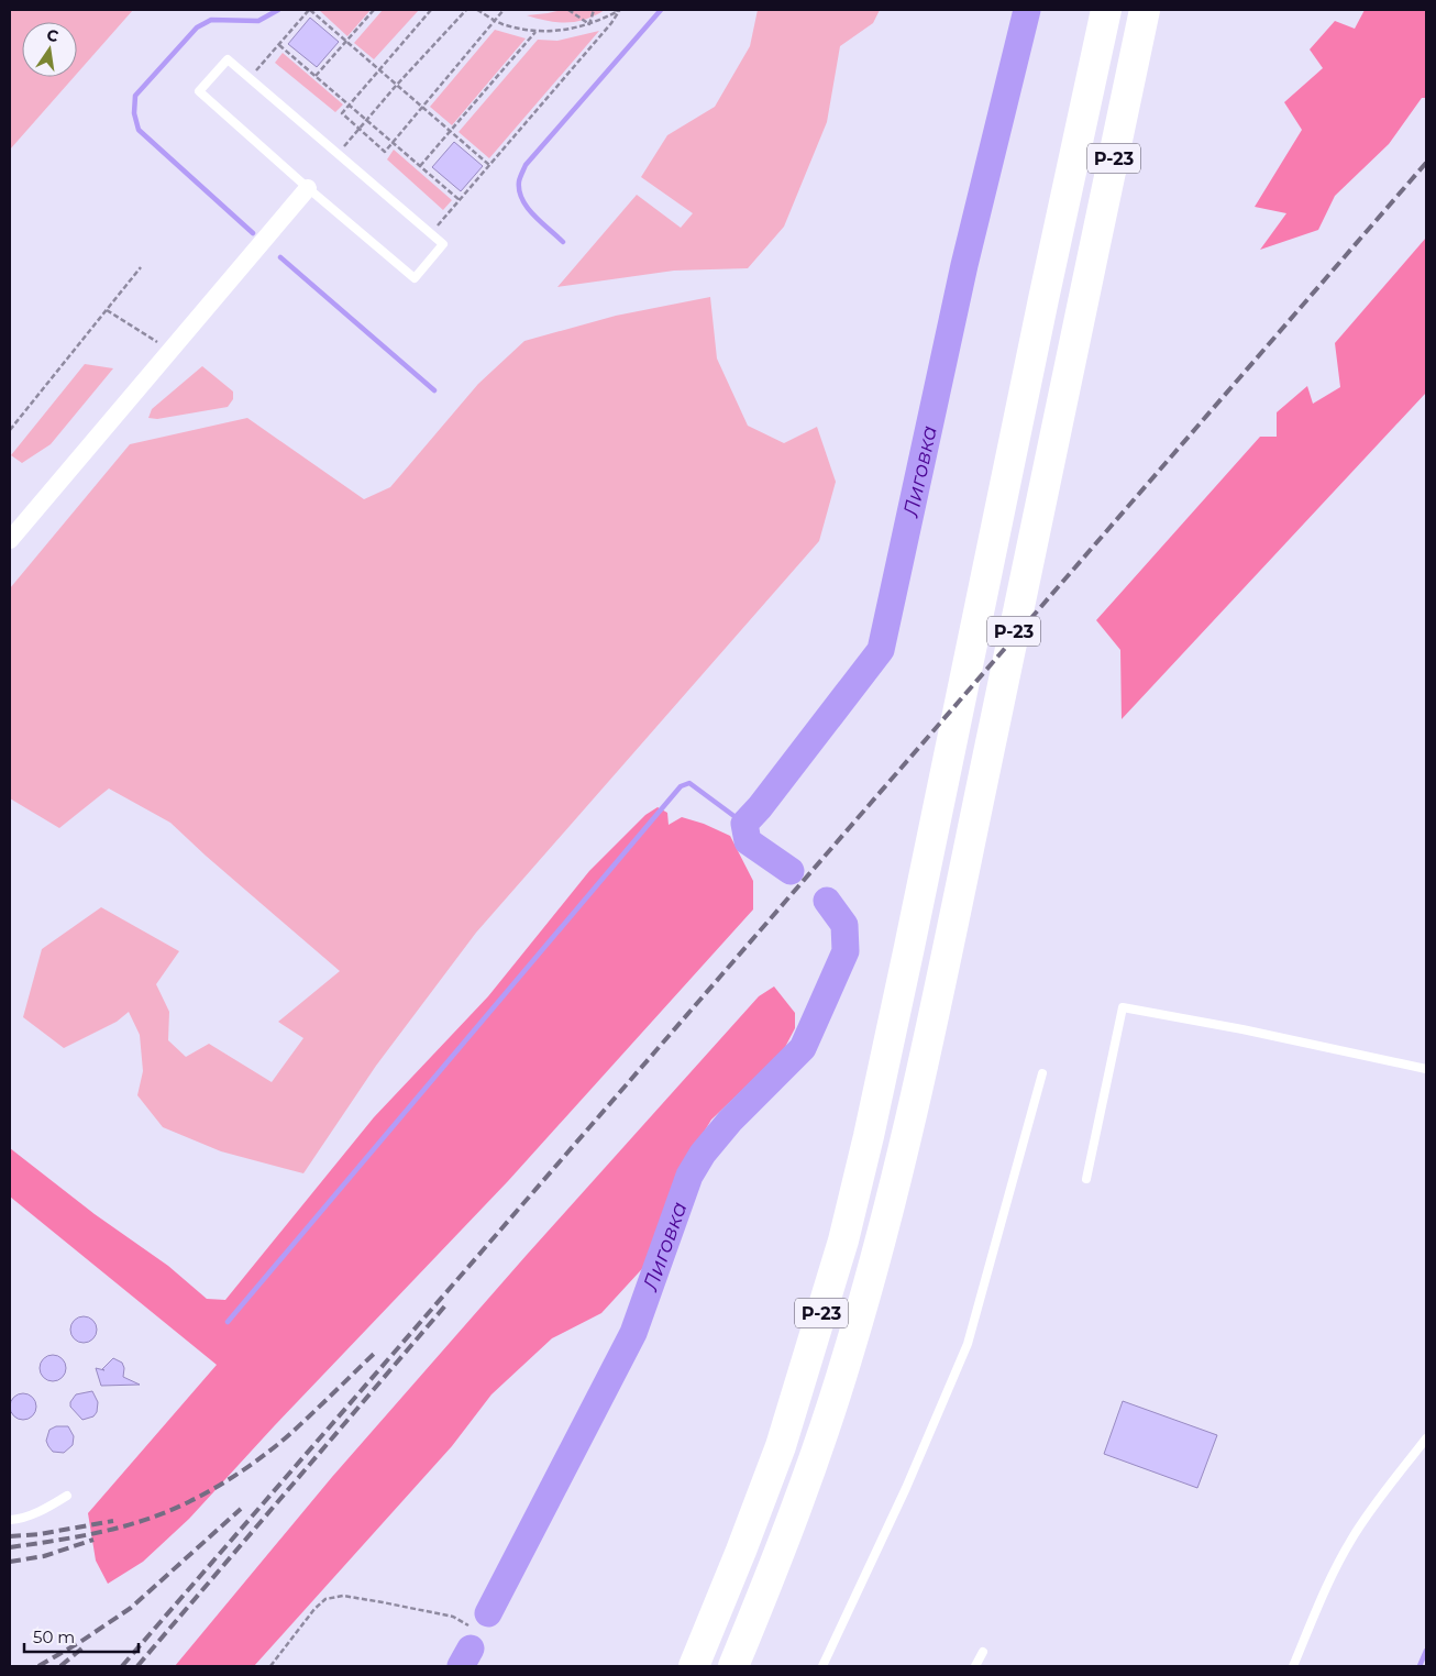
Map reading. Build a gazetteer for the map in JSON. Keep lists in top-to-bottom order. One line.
{"streets":{"highway":["Р-23"]},"water":["Лиговка"],"scale_bar":"50 m","north":"top"}
